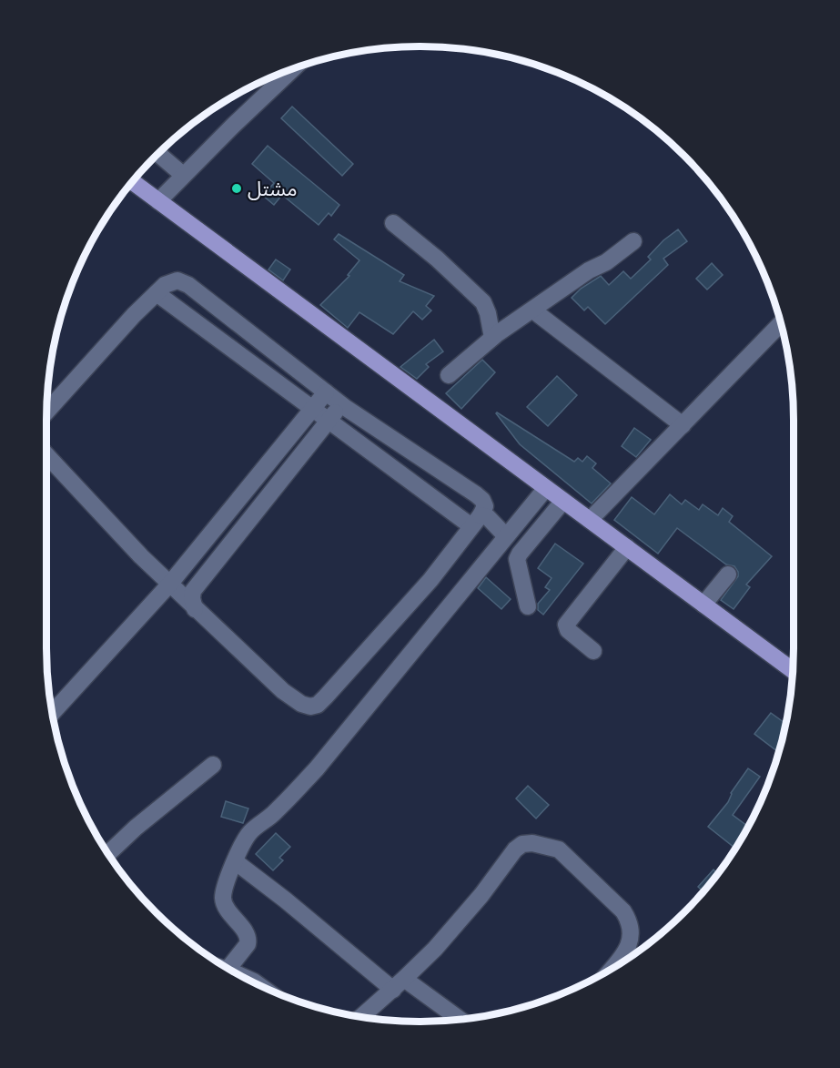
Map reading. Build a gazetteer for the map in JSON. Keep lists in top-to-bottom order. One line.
{"places":["مشتل"]}
